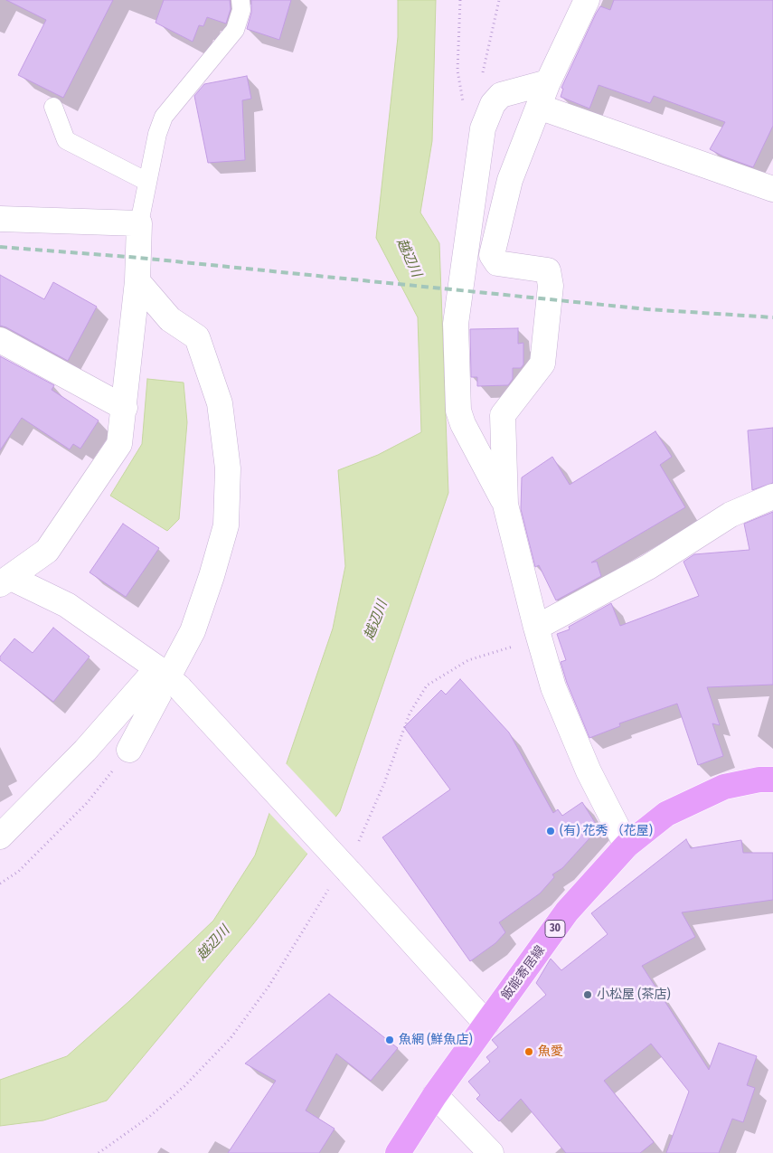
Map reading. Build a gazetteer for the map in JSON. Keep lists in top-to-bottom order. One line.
{"streets":{"main road":["30","飯能寄居線"]},"water":["越辺川"],"places":["(有) 花秀 （花屋)","小松屋 (茶店)","魚網 (鮮魚店)","魚愛"]}
